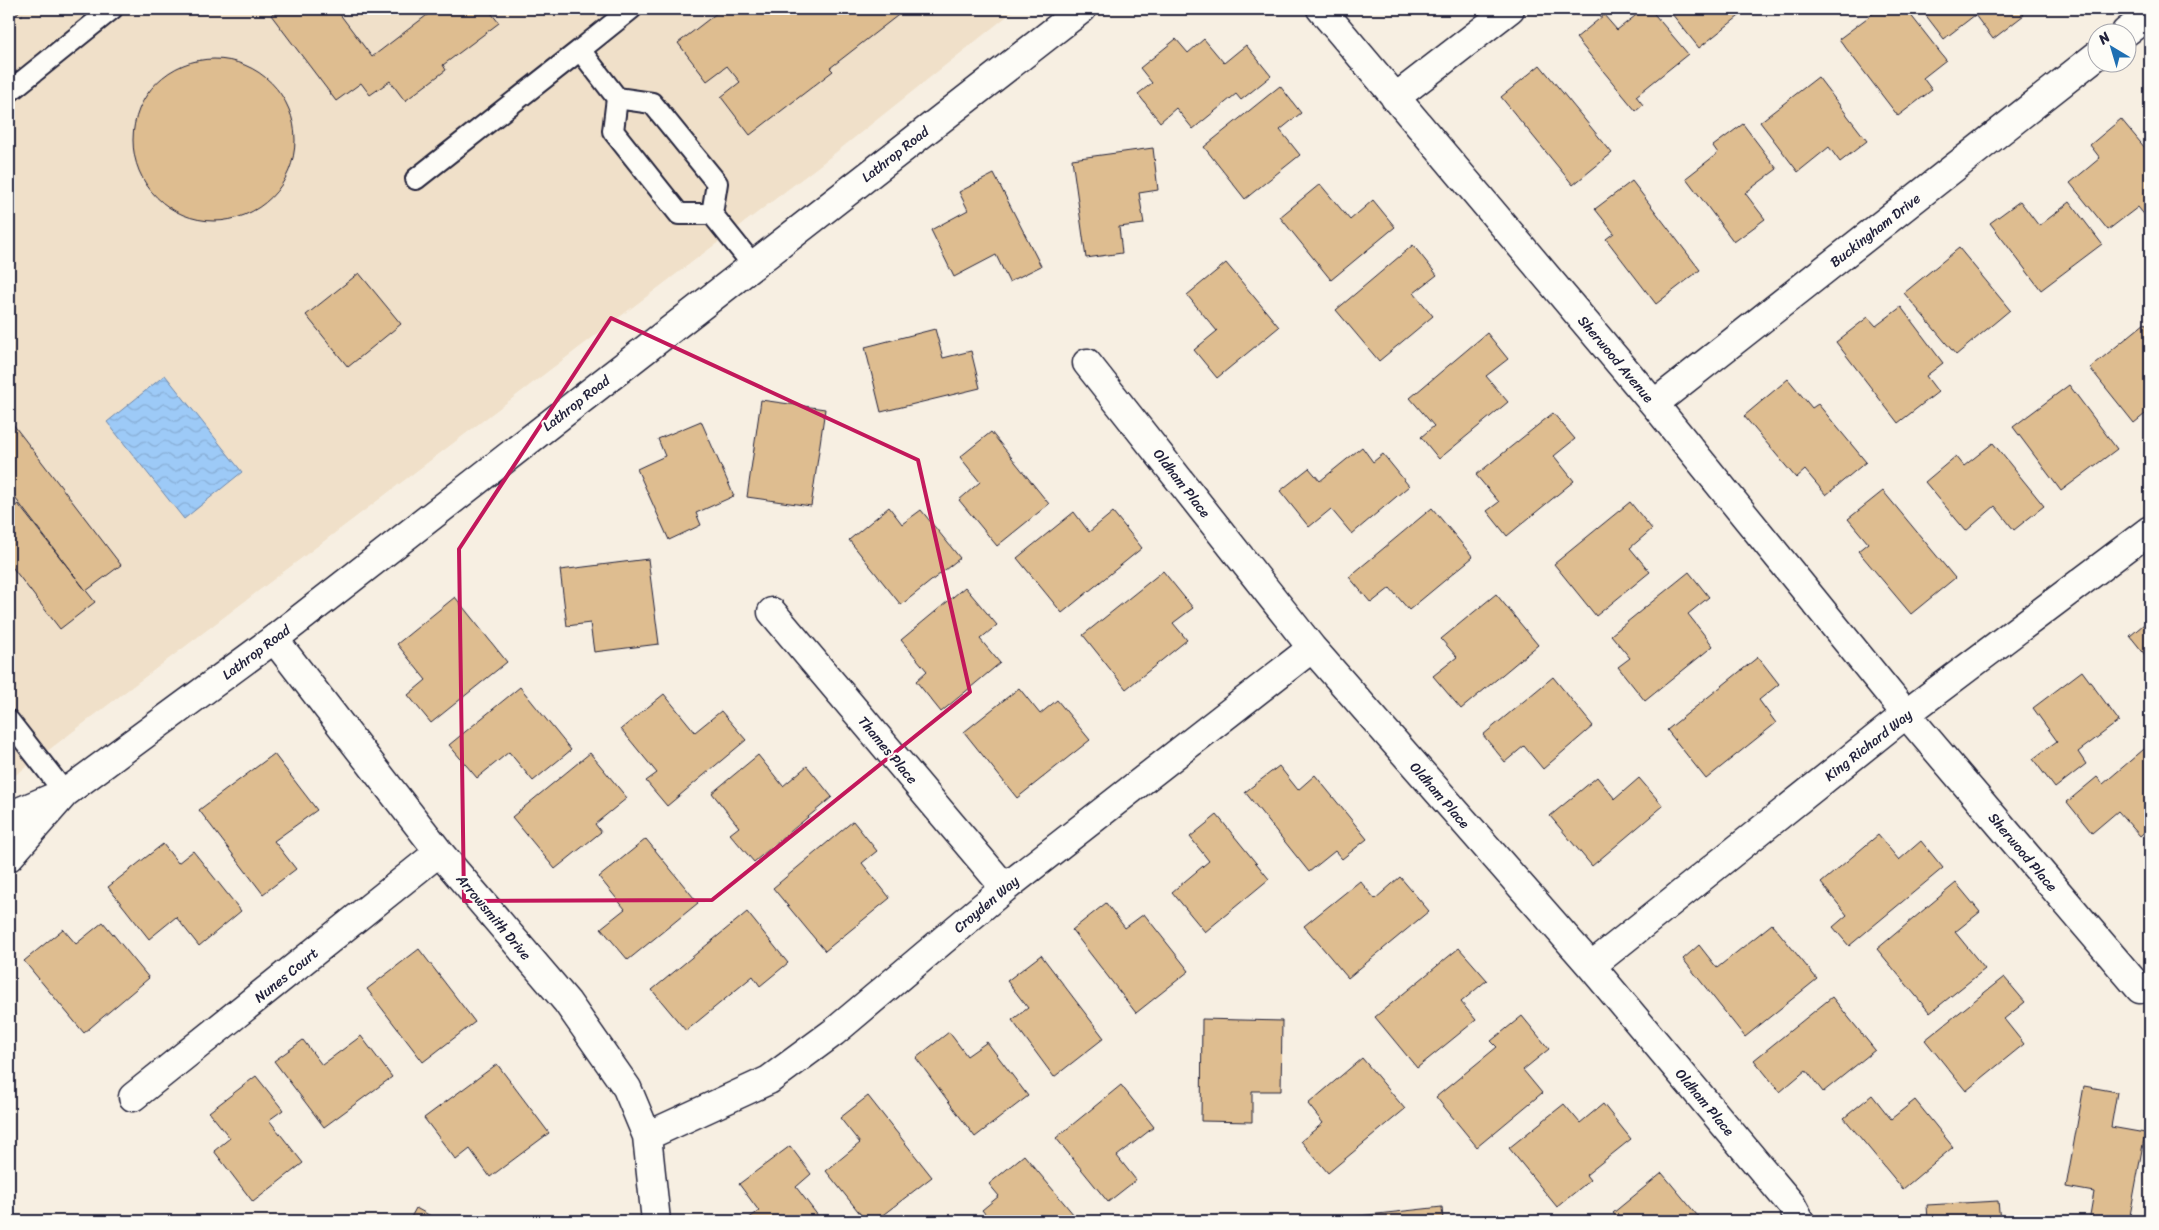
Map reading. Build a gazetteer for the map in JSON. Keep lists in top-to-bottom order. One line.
{"streets":{"street":["Lathrop Road","Buckingham Drive","Sherwood Avenue","Oldham Place","King Richard Way","Thames Place","Sherwood Place","Croyden Way","Arrowsmith Drive","Nunes Court"]},"crossings":[["Lathrop Road","Arrowsmith Drive"],["Buckingham Drive","Sherwood Avenue"],["Sherwood Avenue","King Richard Way"],["Sherwood Avenue","Sherwood Place"],["Oldham Place","King Richard Way"],["Oldham Place","Croyden Way"],["King Richard Way","Sherwood Place"],["Thames Place","Croyden Way"],["Croyden Way","Arrowsmith Drive"],["Arrowsmith Drive","Nunes Court"]],"north":"top left"}
